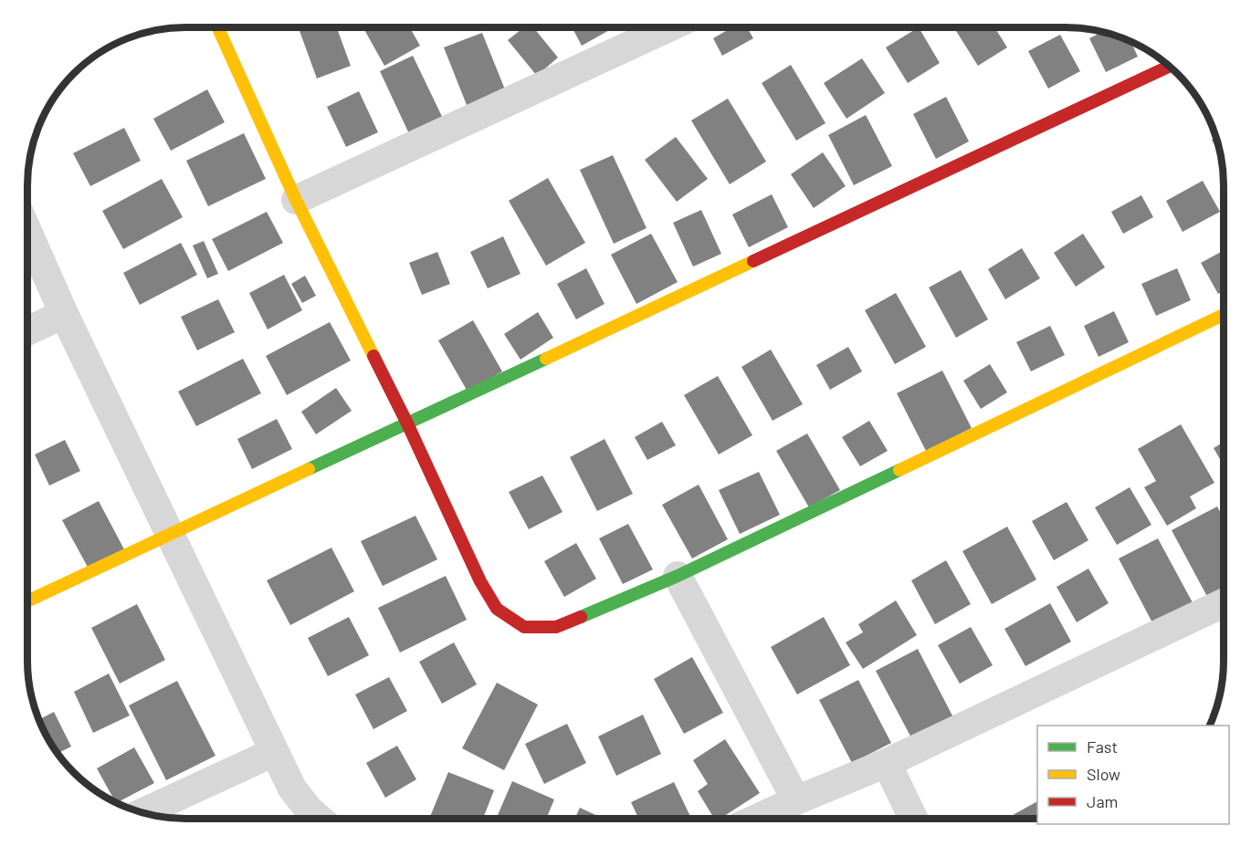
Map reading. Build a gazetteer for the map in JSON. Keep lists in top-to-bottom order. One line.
{"legend":["Fast","Slow","Jam"]}
